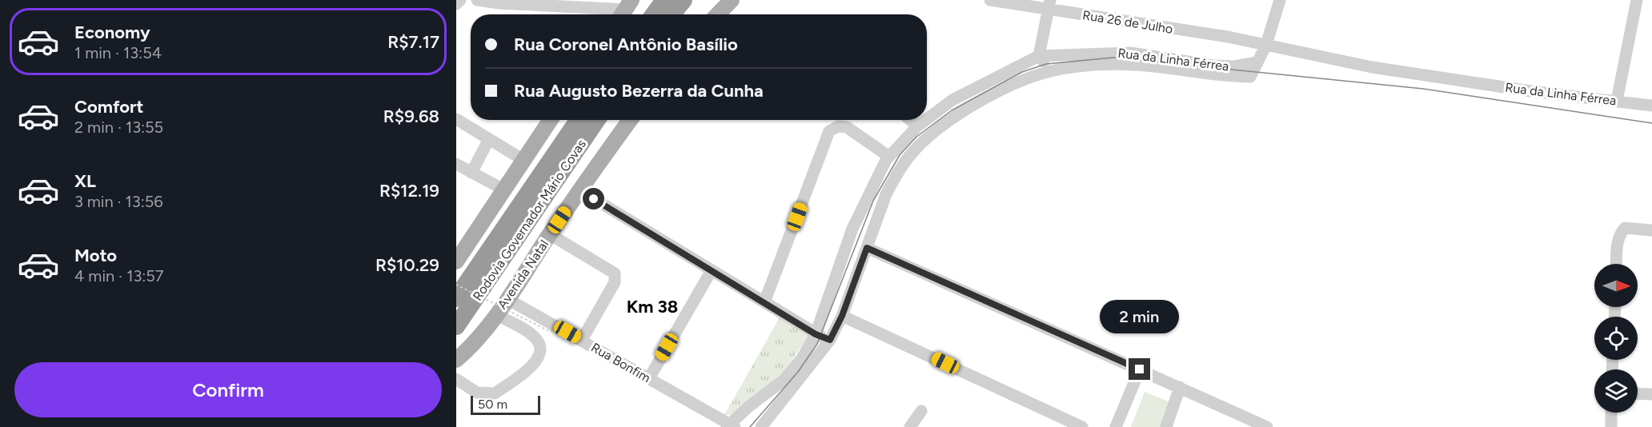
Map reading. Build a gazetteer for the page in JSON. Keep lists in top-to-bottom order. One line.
{"streets":{"highway":["Rodovia Governador Mário Covas"],"main road":["Avenida Natal"],"street":["Rua 26 de Julho","Rua da Linha Férrea","Rua Bonfim"]},"crossings":[["Rua 26 de Julho","Rua da Linha Férrea"],["Rua da Linha Férrea","Rua Bonfim"],["Avenida Natal","Rua Bonfim"]],"districts":["Km 38"],"scale_bar":"50 m","north":"right","page":{"list":[{"name":"Economy","note":"1 min · 13:54","value":"R$7.17"},{"name":"Comfort","note":"2 min · 13:55","value":"R$9.68"},{"name":"XL","note":"3 min · 13:56","value":"R$12.19"},{"name":"Moto","note":"4 min · 13:57","value":"R$10.29"}],"banner":["Rua Coronel Antônio Basílio","Rua Augusto Bezerra da Cunha"],"bubble":"2 min","buttons":"Confirm","scale":"50 m"}}
